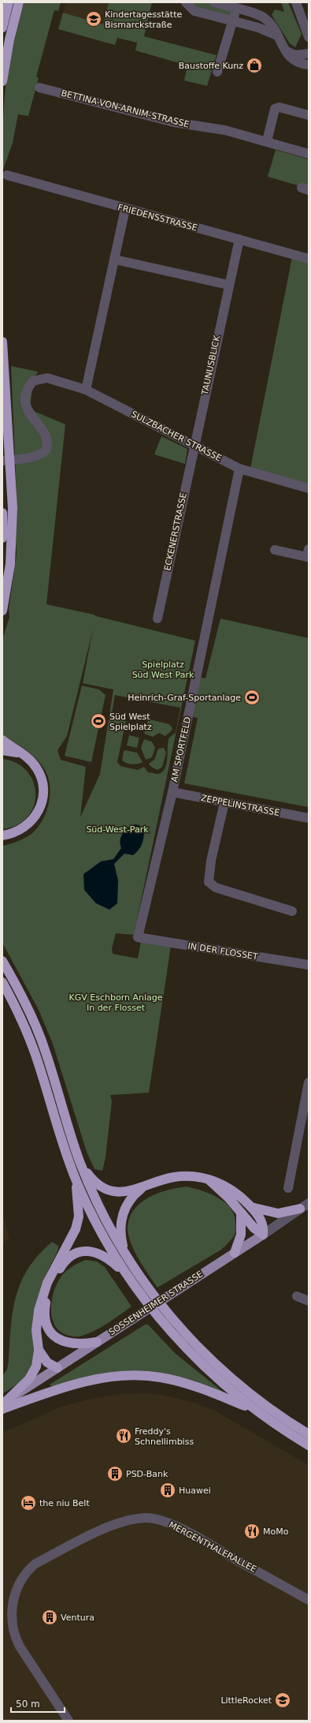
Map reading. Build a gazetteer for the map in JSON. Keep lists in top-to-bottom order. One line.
{"streets":{"main road":["SOSSENHEIMER STRASSE"],"street":["BETTINA-VON-ARNIM-STRASSE","FRIEDENSSTRASSE","TAUNUSBLICK","SULZBACHER STRASSE","ECKENERSTRASSE","AM SPORTFELD","ZEPPELINSTRASSE","IN DER FLOSSET","MERGENTHALERALLEE"]},"crossings":[["FRIEDENSSTRASSE","TAUNUSBLICK"],["TAUNUSBLICK","SULZBACHER STRASSE"],["TAUNUSBLICK","ECKENERSTRASSE"],["SULZBACHER STRASSE","ECKENERSTRASSE"],["SULZBACHER STRASSE","AM SPORTFELD"],["AM SPORTFELD","ZEPPELINSTRASSE"],["AM SPORTFELD","IN DER FLOSSET"]],"parks":["Spielplatz Süd West Park","Süd-West-Park","KGV Eschborn Anlage In der Flosset"],"places":{"school or university":["Kindertagesstätte Bismarckstraße","LittleRocket"],"shop":["Baustoffe Kunz"],"sports":["Heinrich-Graf-Sportanlage","Süd West Spielplatz"],"restaurant":["Freddy's Schnellimbiss","MoMo"],"building":["PSD-Bank","Huawei","Ventura"],"hotel":["the niu Belt"]},"scale_bar":"50 m"}
